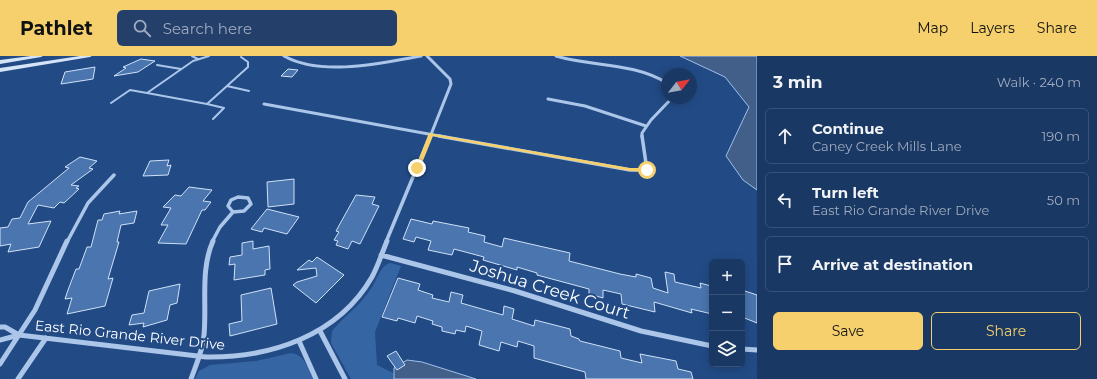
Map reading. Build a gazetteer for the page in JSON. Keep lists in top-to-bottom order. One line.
{"streets":{"street":["Joshua Creek Court","East Rio Grande River Drive"]},"crossings":[["Joshua Creek Court","East Rio Grande River Drive"]],"north":"top right","page":{"header":"Pathlet","search":"Search here","nav":["Map","Layers","Share"],"heading":["3 min","Walk · 240 m"],"list":[["Continue","Caney Creek Mills Lane","190 m"],["Turn left","East Rio Grande River Drive","50 m"],"Arrive at destination"],"map_buttons":["+","−"],"buttons":["Save","Share"]}}
